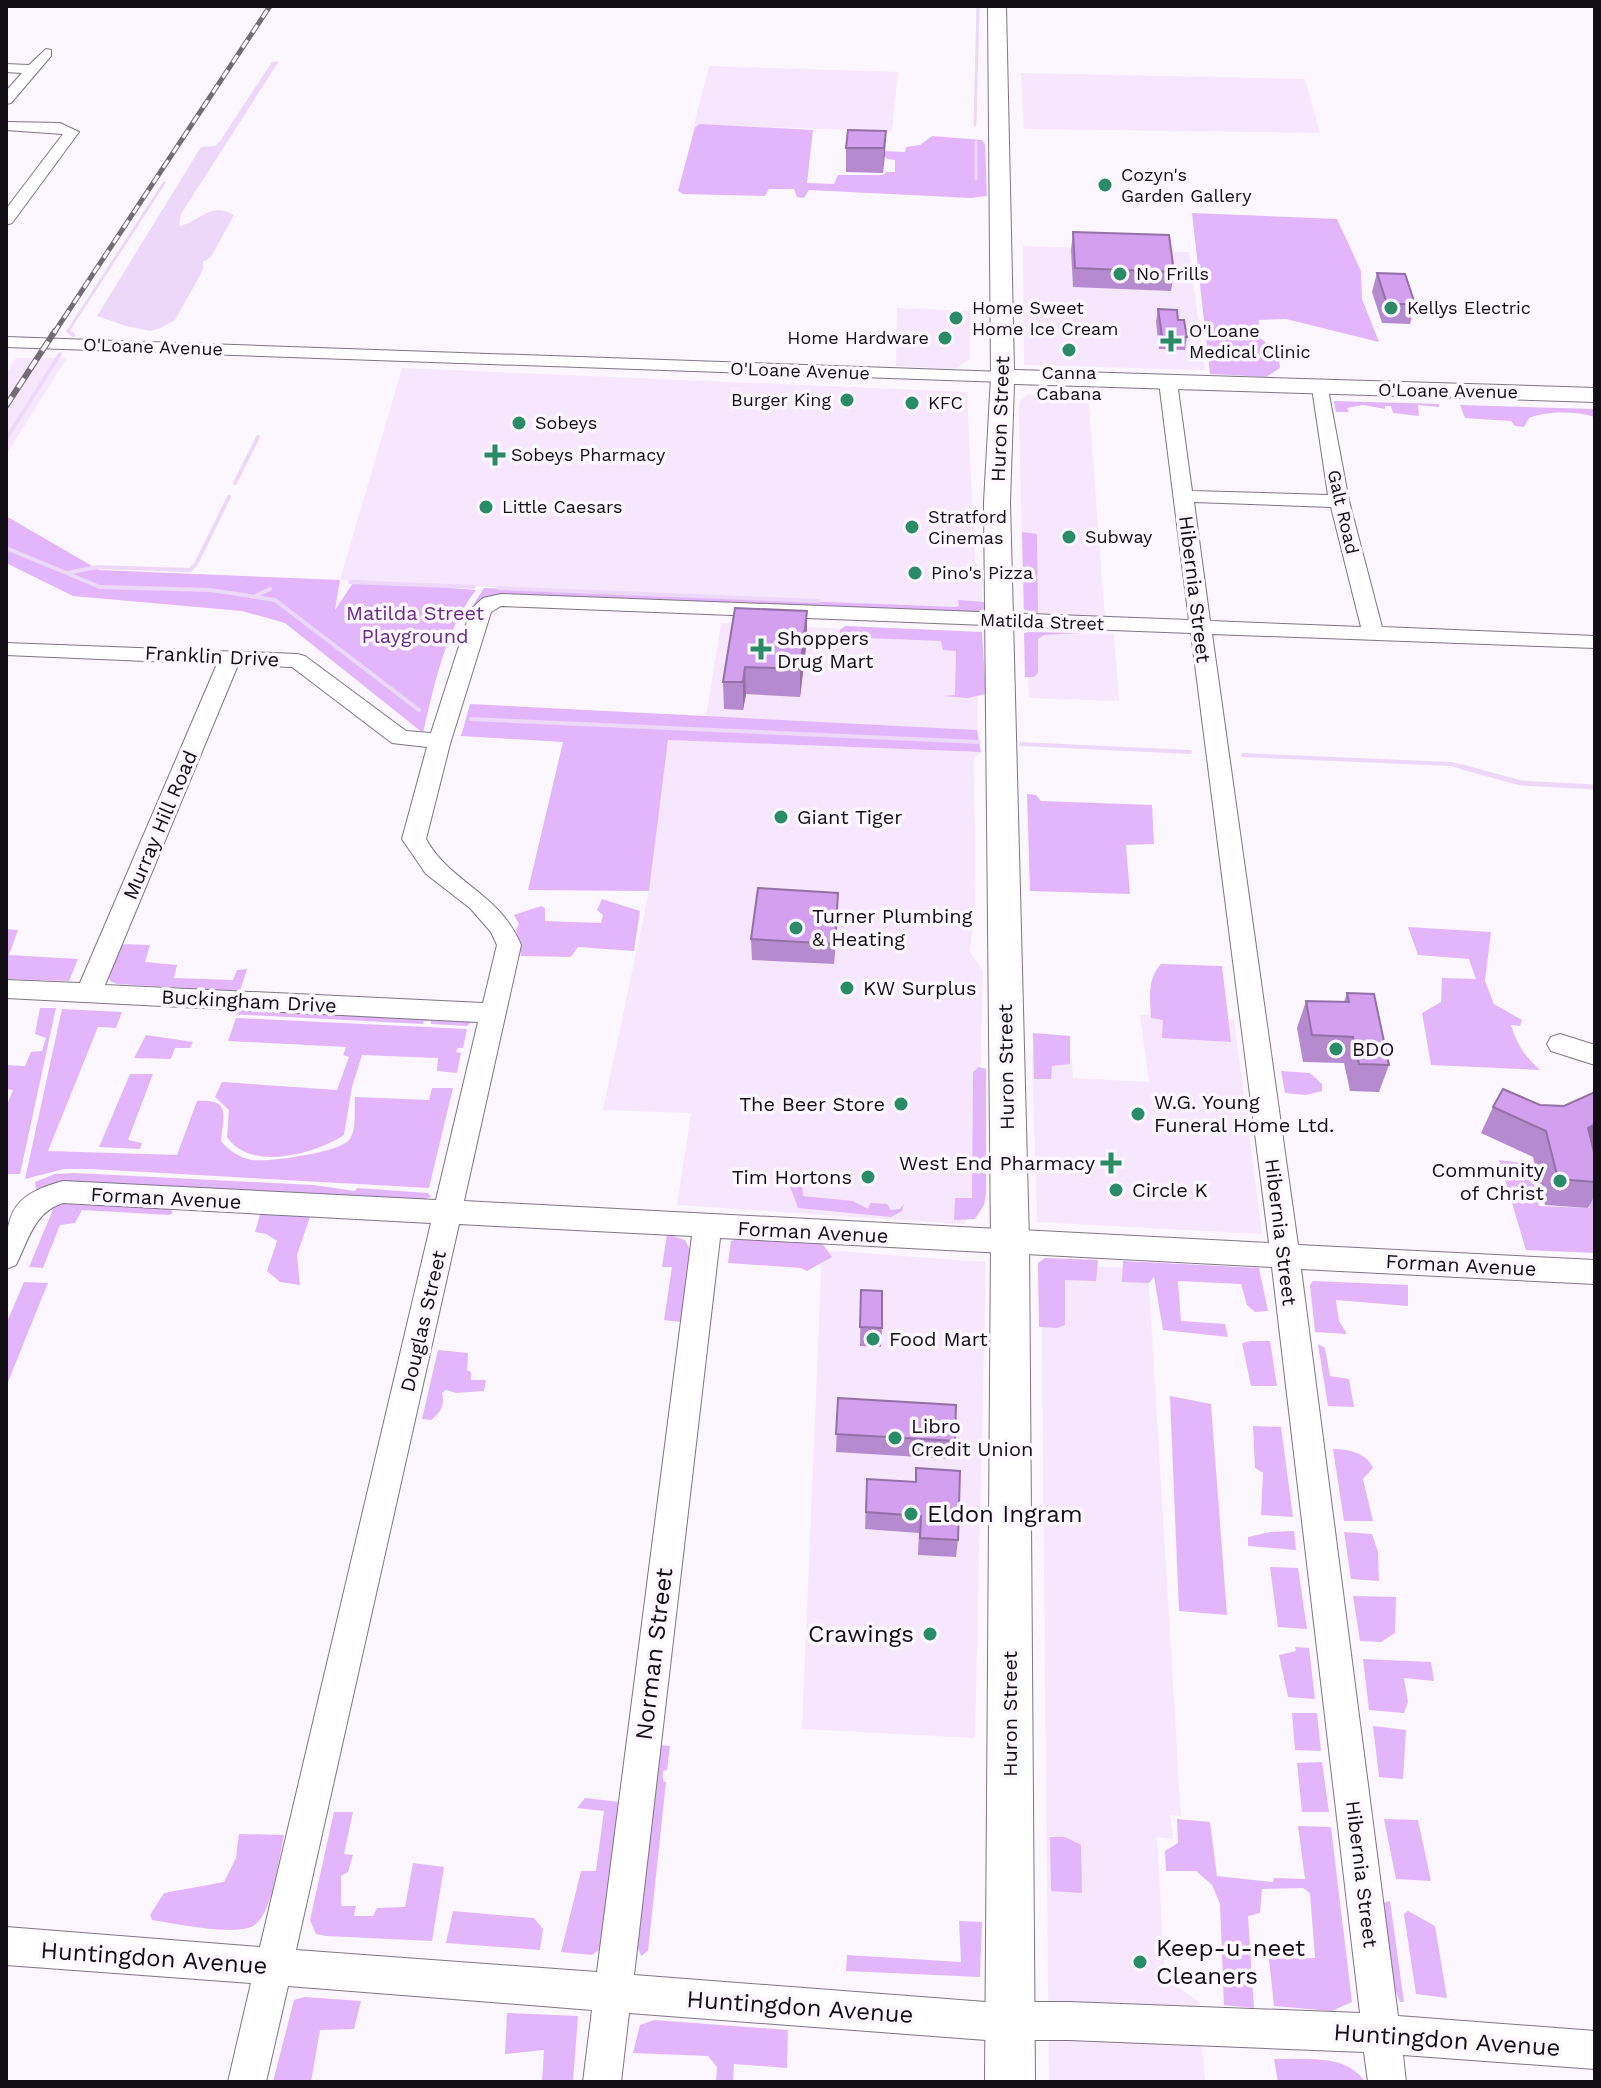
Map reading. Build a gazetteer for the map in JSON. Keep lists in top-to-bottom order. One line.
{"streets":{"main road":["O'Loane Avenue","Huron Street"],"street":["Galt Road","Hibernia Street","Matilda Street","Franklin Drive","Murray Hill Road","Buckingham Drive","Forman Avenue","Douglas Street","Norman Street","Huntingdon Avenue"]},"crossings":[["O'Loane Avenue","Huron Street"],["O'Loane Avenue","Galt Road"],["O'Loane Avenue","Hibernia Street"],["Huron Street","Matilda Street"],["Huron Street","Forman Avenue"],["Huron Street","Huntingdon Avenue"],["Galt Road","Matilda Street"],["Hibernia Street","Matilda Street"],["Hibernia Street","Forman Avenue"],["Hibernia Street","Huntingdon Avenue"],["Matilda Street","Douglas Street"],["Franklin Drive","Murray Hill Road"],["Franklin Drive","Douglas Street"],["Murray Hill Road","Buckingham Drive"],["Buckingham Drive","Douglas Street"],["Forman Avenue","Douglas Street"],["Forman Avenue","Norman Street"],["Douglas Street","Huntingdon Avenue"],["Norman Street","Huntingdon Avenue"]],"parks":["Matilda Street Playground"],"places":{"other":["Cozyn's Garden Gallery","No Frills","Kellys Electric","Home Sweet Home Ice Cream","Home Hardware","Canna Cabana","Burger King","KFC","Sobeys","Little Caesars","Stratford Cinemas","Subway","Pino's Pizza","Giant Tiger","Turner Plumbing & Heating","KW Surplus","BDO","The Beer Store","W.G. Young Funeral Home Ltd.","Tim Hortons","Community of Christ","Circle K","Food Mart","Libro Credit Union","Eldon Ingram","Crawings","Keep-u-neet Cleaners"],"health":["O'Loane Medical Clinic","Sobeys Pharmacy","Shoppers Drug Mart","West End Pharmacy"]}}
